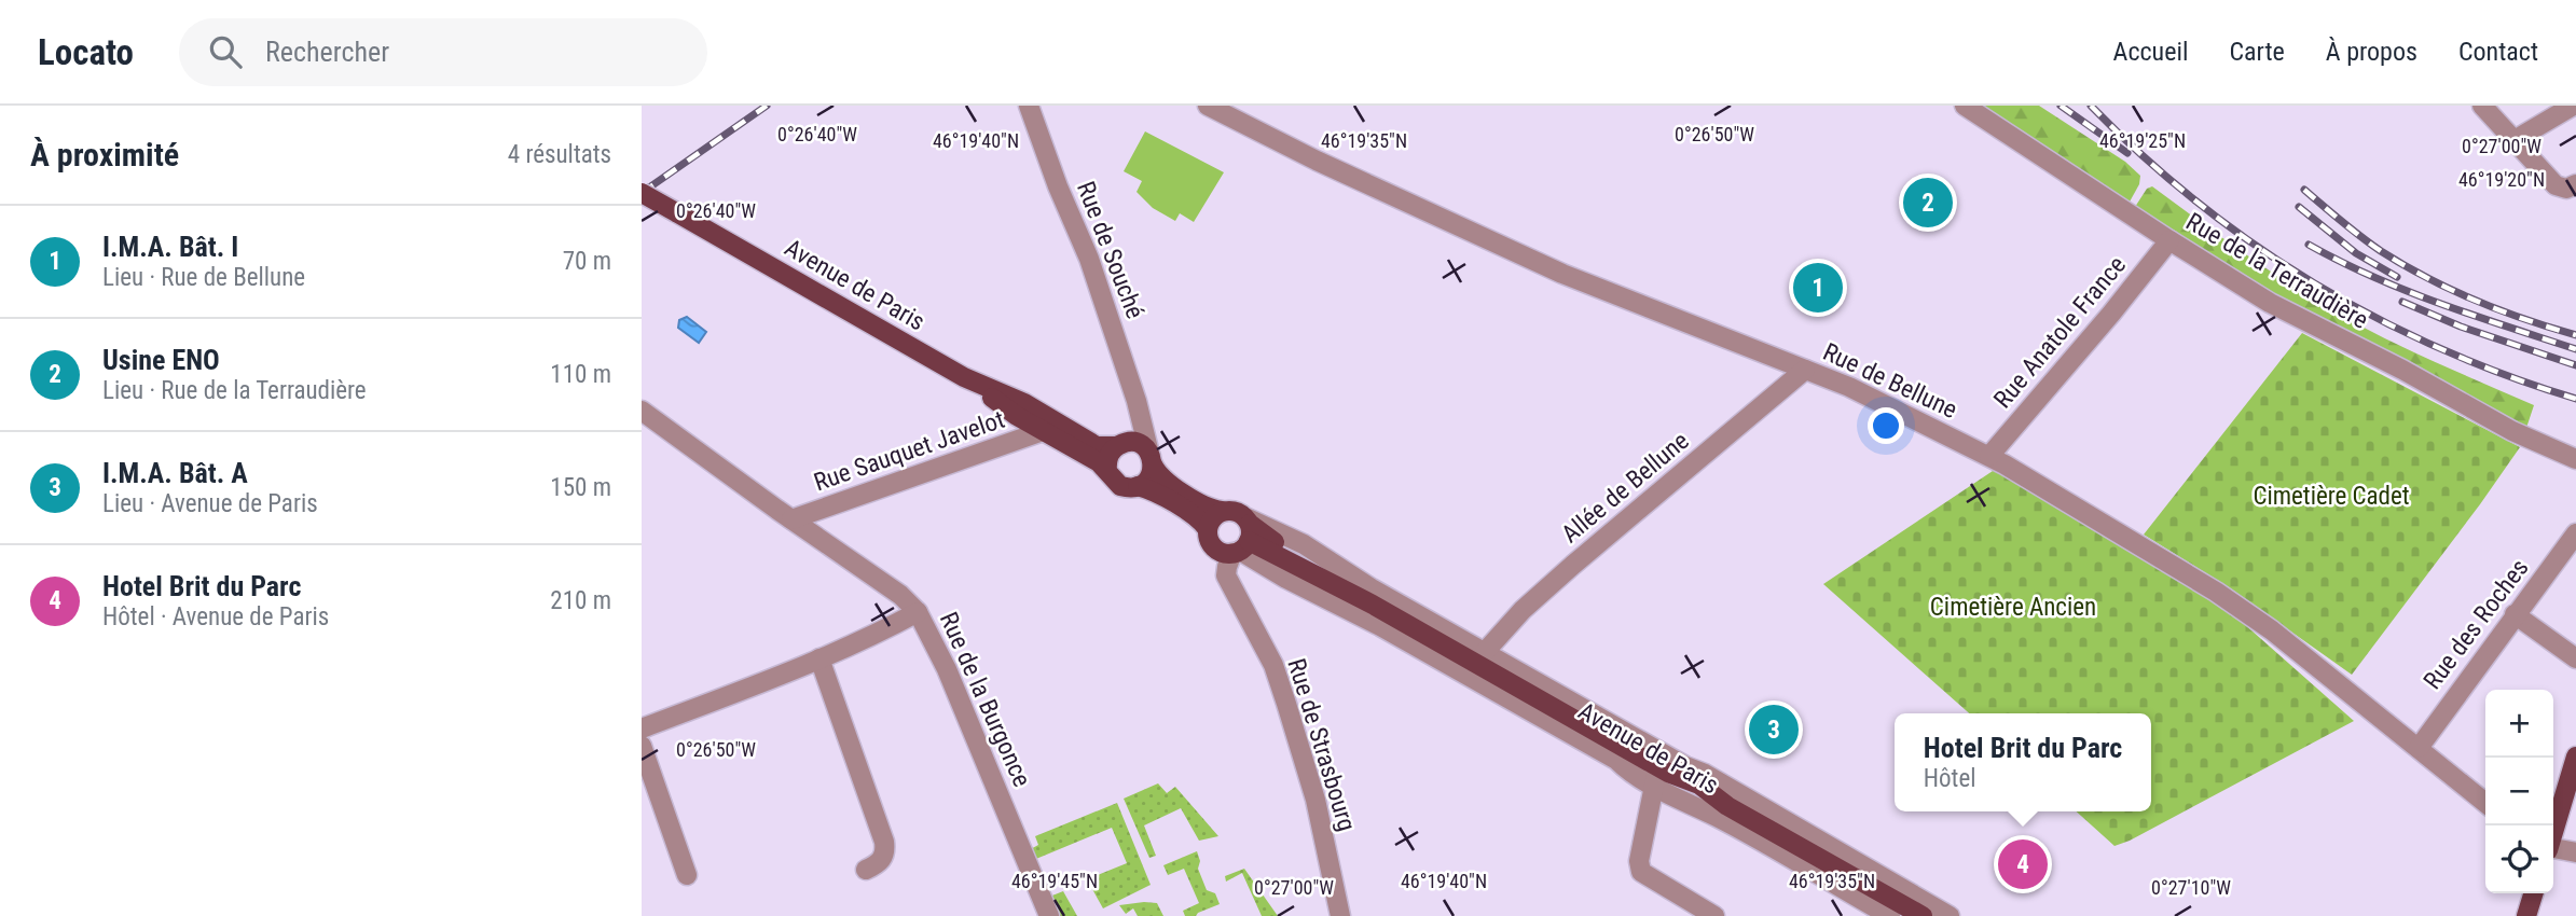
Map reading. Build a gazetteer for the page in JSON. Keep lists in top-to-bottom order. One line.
{"streets":{"main road":["Avenue de Paris"],"street":["Rue de Souché","Rue de la Terraudière","Rue Anatole France","Rue de Bellune","Rue Sauquet Javelot","Allée de Bellune","Rue des Roches","Rue de la Burgonce","Rue de Strasbourg"]},"crossings":[["Rue de Souché","Avenue de Paris"],["Rue de la Terraudière","Rue Anatole France"],["Avenue de Paris","Rue Sauquet Javelot"],["Avenue de Paris","Allée de Bellune"],["Avenue de Paris","Rue de Strasbourg"],["Rue Anatole France","Rue de Bellune"],["Rue de Bellune","Allée de Bellune"],["Rue de Bellune","Rue des Roches"],["Rue Sauquet Javelot","Rue de la Burgonce"]],"parks":["Cimetière Cadet","Cimetière Ancien"],"page":{"header":"Locato","search":"Rechercher","nav":["Accueil","Carte","À propos","Contact"],"heading":["À proximité","4 résultats"],"pins":["2","1","3","4"],"list":[{"mark":"1","name":"I.M.A. Bât. I","note":"Lieu · Rue de Bellune","value":"70 m"},{"mark":"2","name":"Usine ENO","note":"Lieu · Rue de la Terraudière","value":"110 m"},{"mark":"3","name":"I.M.A. Bât. A","note":"Lieu · Avenue de Paris","value":"150 m"},{"mark":"4","name":"Hotel Brit du Parc","note":"Hôtel · Avenue de Paris","value":"210 m"}],"map_buttons":["+","−"],"popup":["Hotel Brit du Parc","Hôtel"]},"coordinates":["0°26'40\"W","0°26'50\"W","46°19'40\"N","46°19'35\"N","46°19'25\"N","0°27'00\"W","46°19'20\"N","46°19'45\"N","0°27'10\"W"]}
